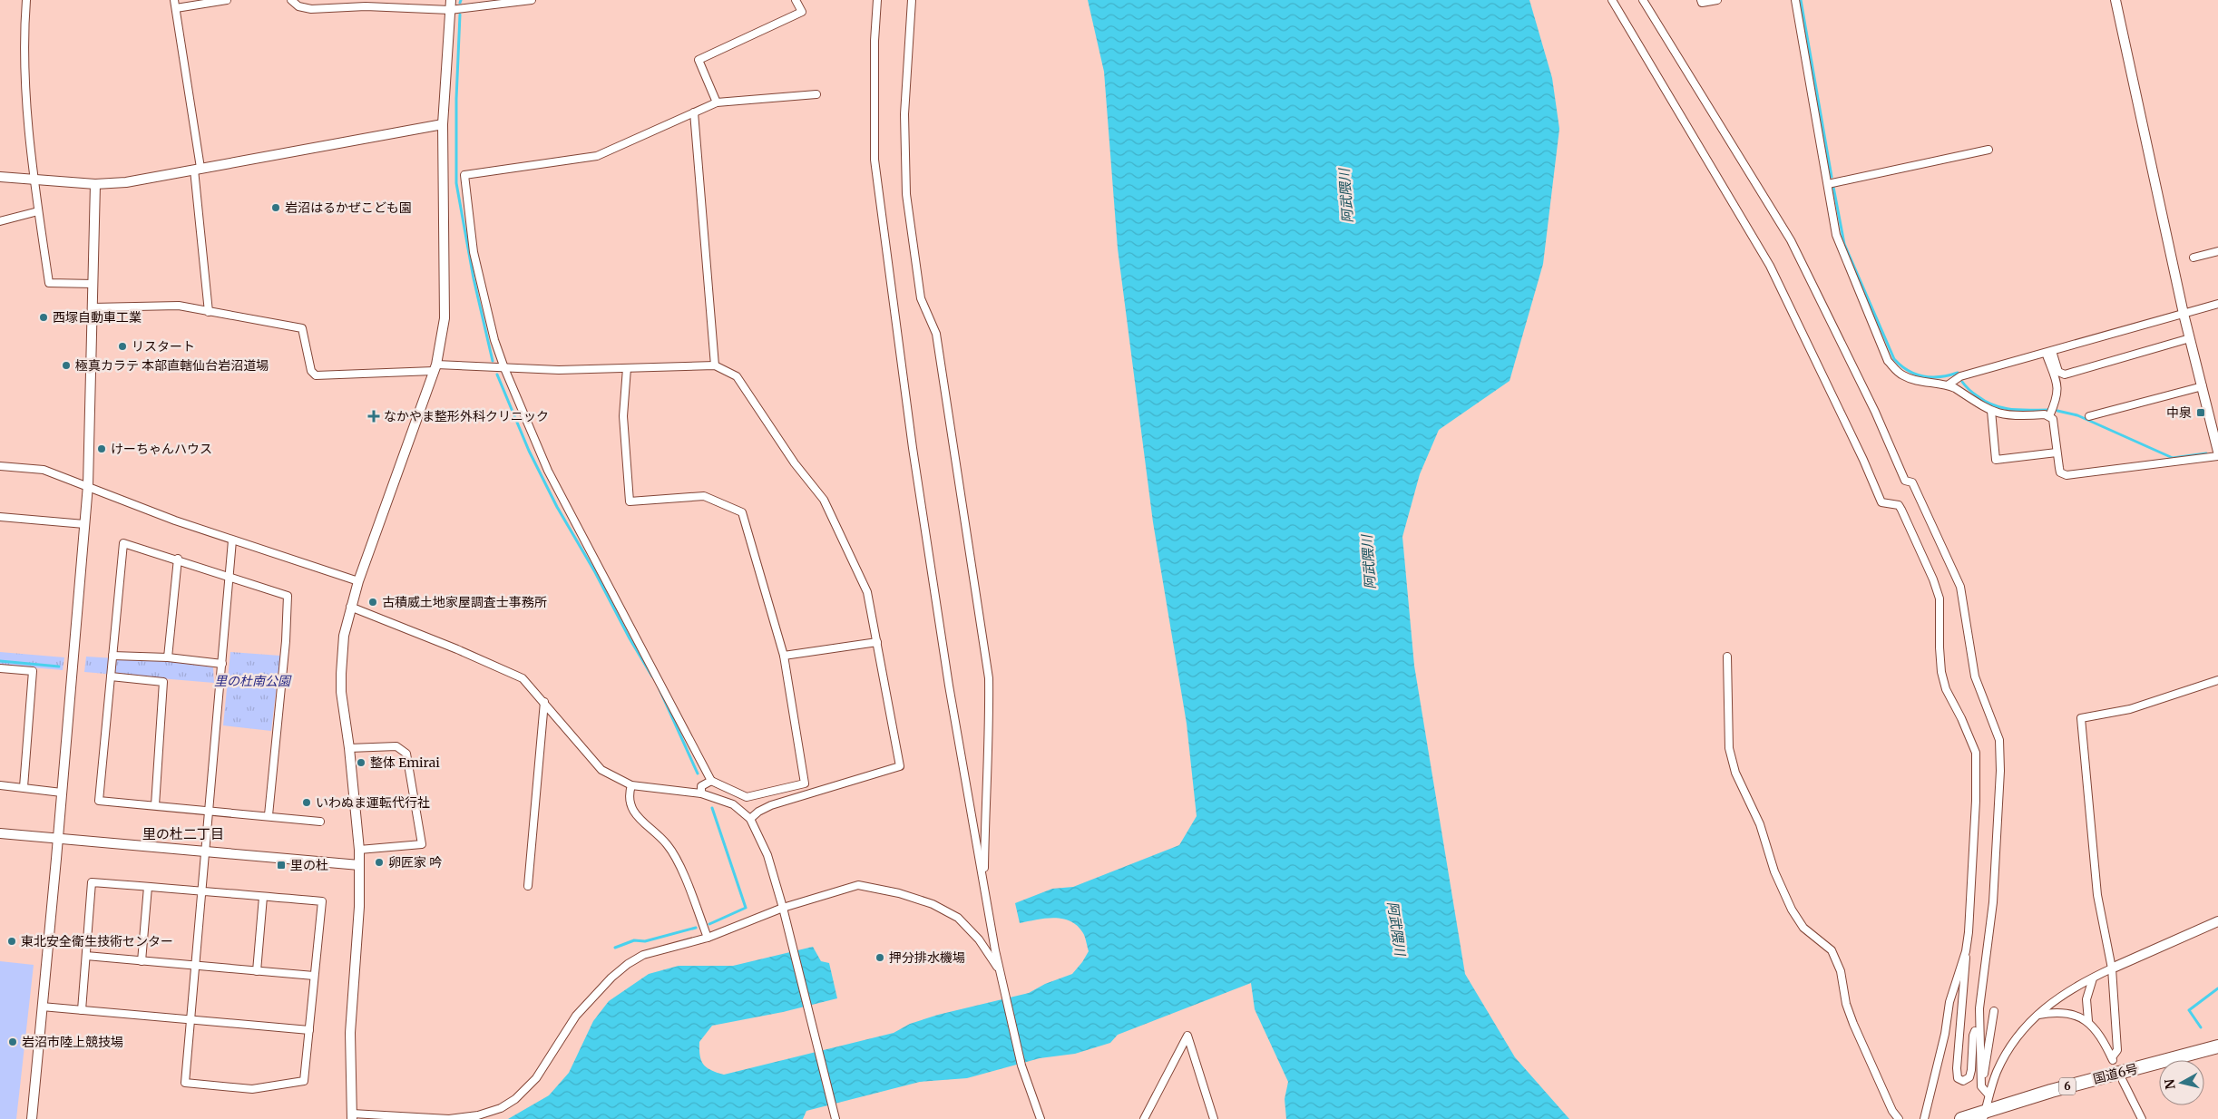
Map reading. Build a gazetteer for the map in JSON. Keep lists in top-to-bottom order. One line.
{"streets":{"highway":["国道6号","6"]},"districts":["里の杜二丁目"],"water":["阿武隈川"],"parks":["里の杜南公園"],"places":{"other":["岩沼はるかぜこども園","西塚自動車工業","リスタート","極真カラテ 本部直轄仙台岩沼道場","けーちゃんハウス","古積威土地家屋調査士事務所","整体 Emirai","いわぬま運転代行社","卵匠家 吟","東北安全衛生技術センター","押分排水機場","岩沼市陸上競技場"],"transit":["中泉","里の杜"],"health":["なかやま整形外科クリニック"]},"north":"left"}
